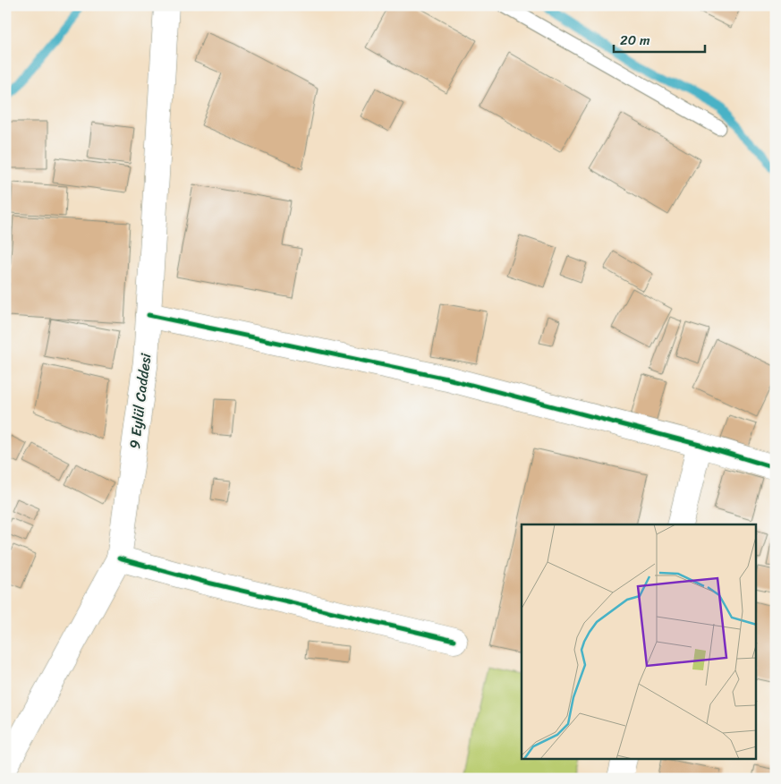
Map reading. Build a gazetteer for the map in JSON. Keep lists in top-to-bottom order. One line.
{"streets":{"street":["9 Eylül Caddesi"]},"scale_bar":"20 m"}
